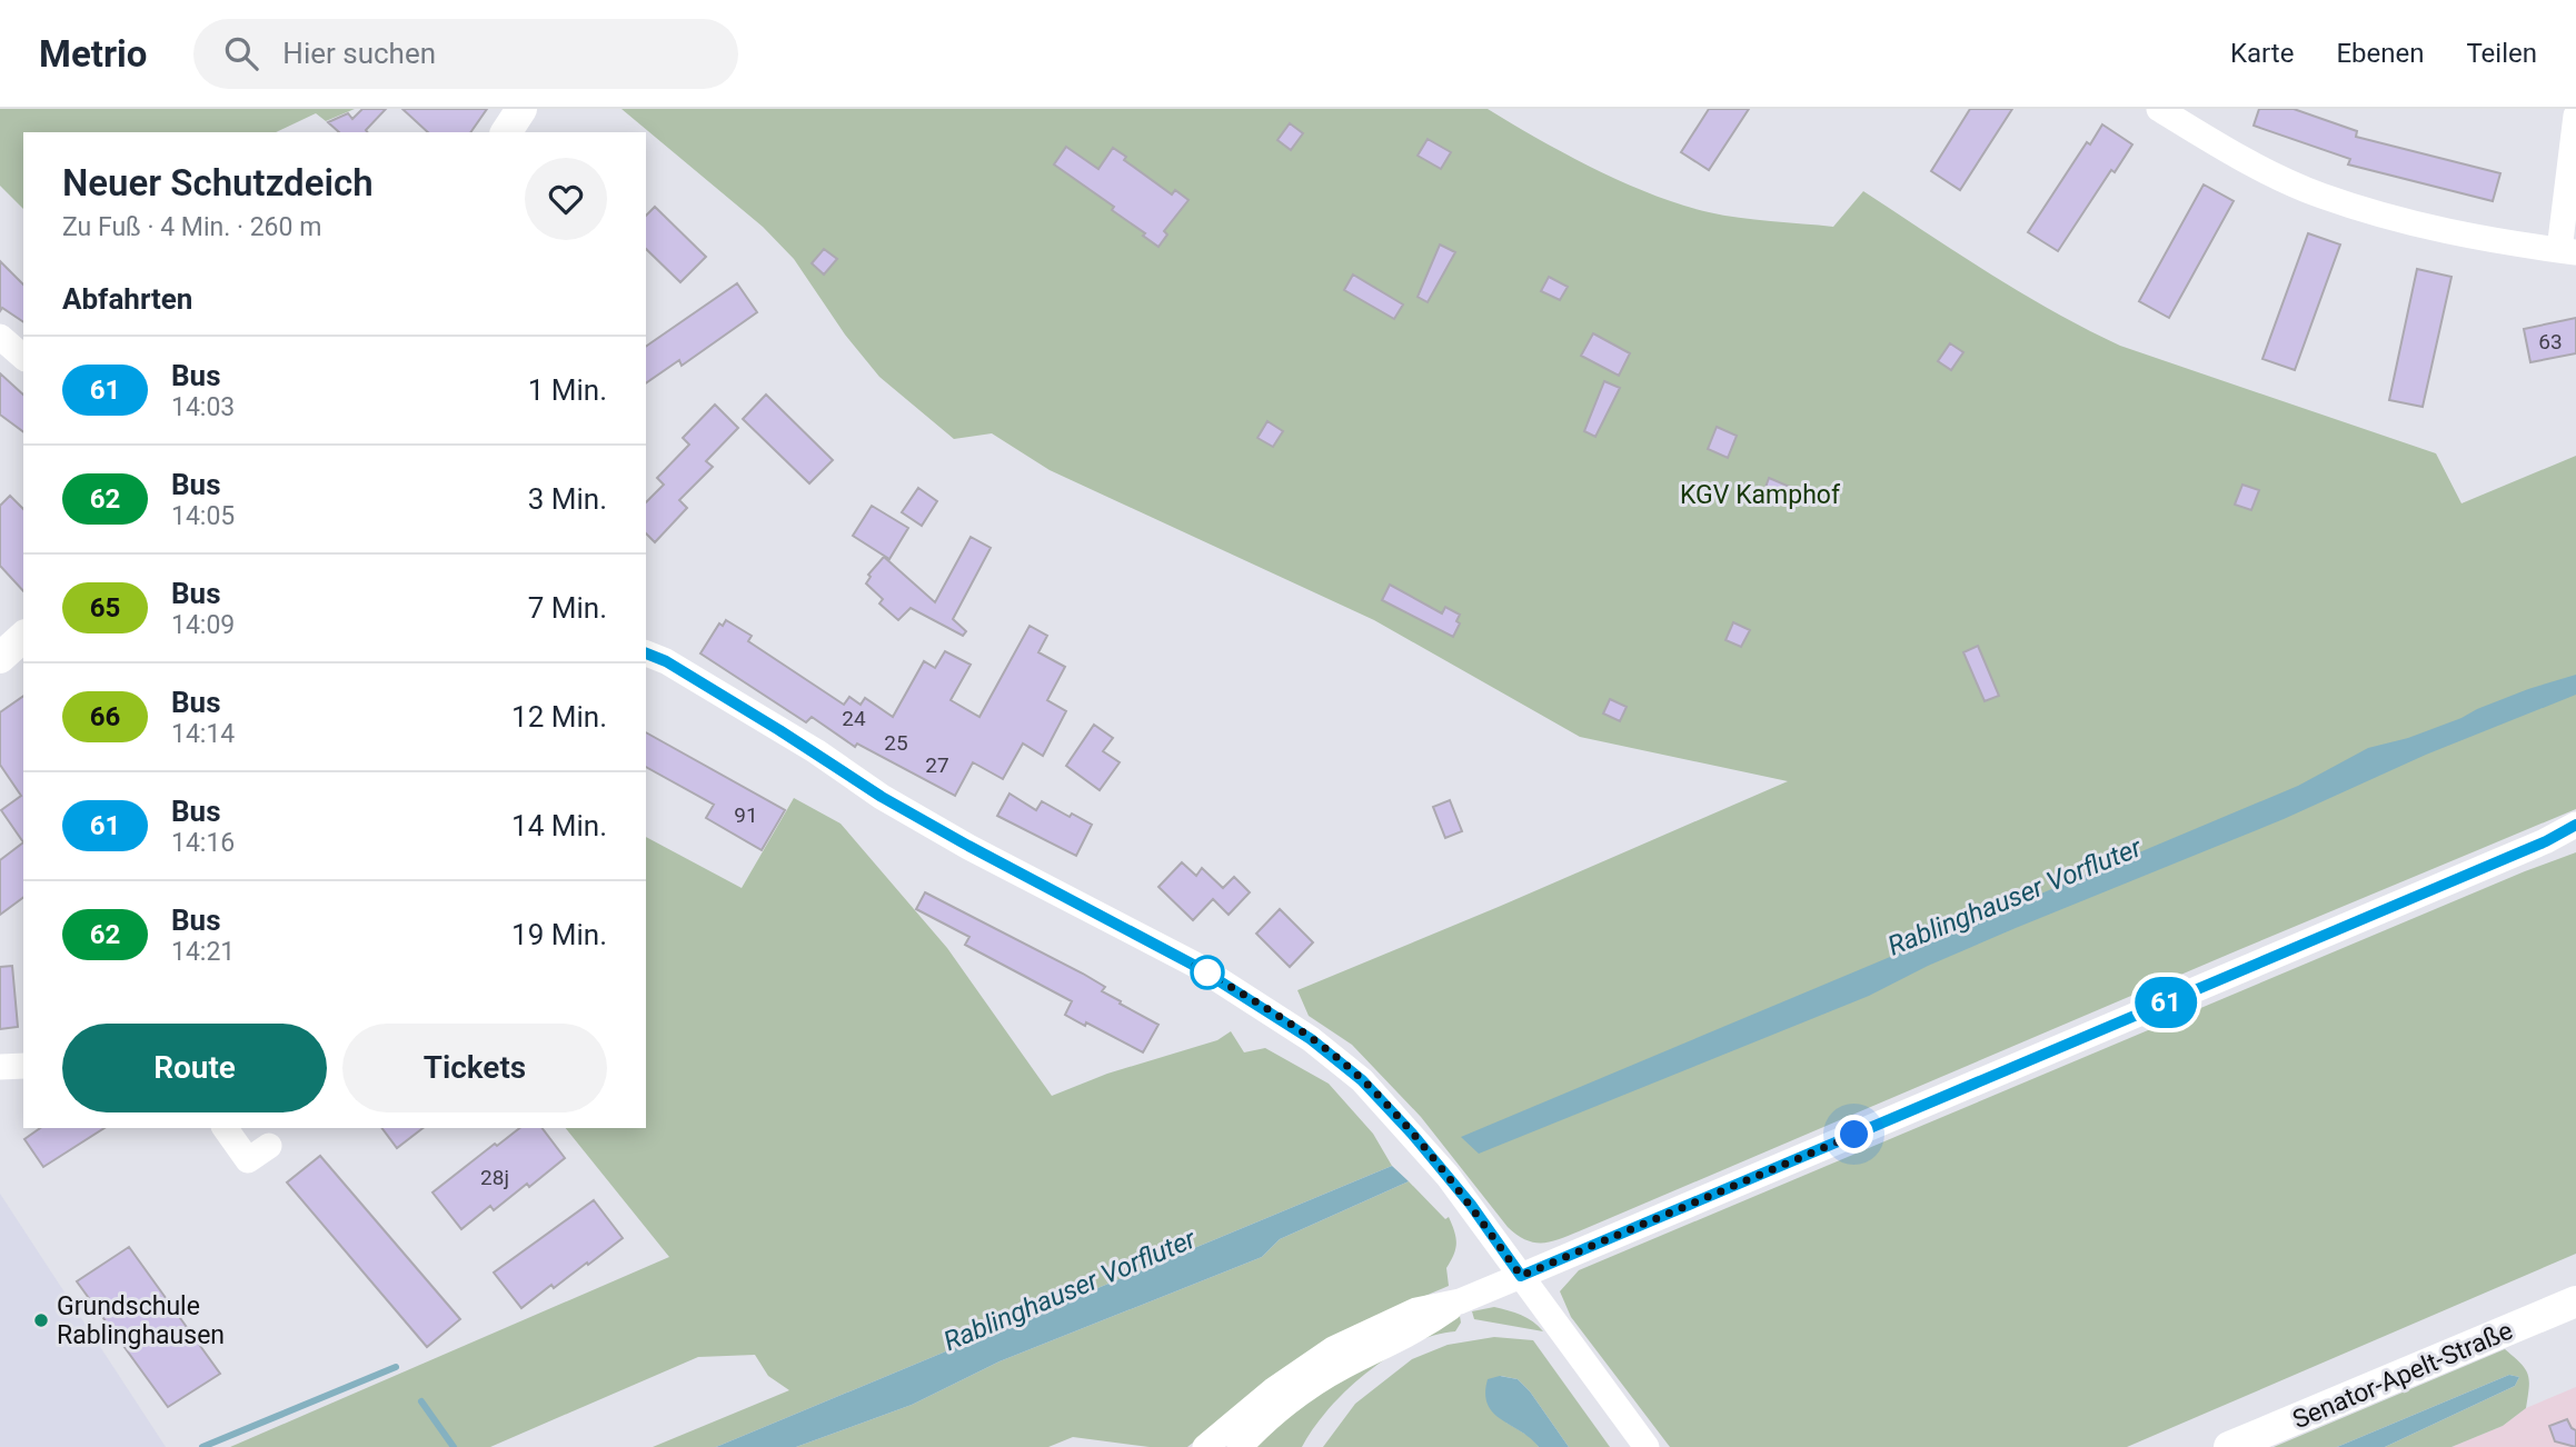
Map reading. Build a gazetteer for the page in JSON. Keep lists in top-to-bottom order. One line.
{"streets":{"street":["Senator-Apelt-Straße"]},"water":["Rablinghauser Vorfluter"],"parks":["KGV Kamphof"],"places":["Grundschule Rablinghausen"],"lines":["bus line 61"],"house_numbers":["63","24","25","27","91","28j"],"page":{"header":"Metrio","search":"Hier suchen","nav":["Karte","Ebenen","Teilen"],"on_map":"61","heading":[["Neuer Schutzdeich","Zu Fuß · 4 Min. · 260 m"],"Abfahrten"],"list":[{"mark":"61","name":"Bus","note":"14:03","value":"1 Min."},{"mark":"62","name":"Bus","note":"14:05","value":"3 Min."},{"mark":"65","name":"Bus","note":"14:09","value":"7 Min."},{"mark":"66","name":"Bus","note":"14:14","value":"12 Min."},{"mark":"61","name":"Bus","note":"14:16","value":"14 Min."},{"mark":"62","name":"Bus","note":"14:21","value":"19 Min."}],"buttons":["Route","Tickets"]}}
